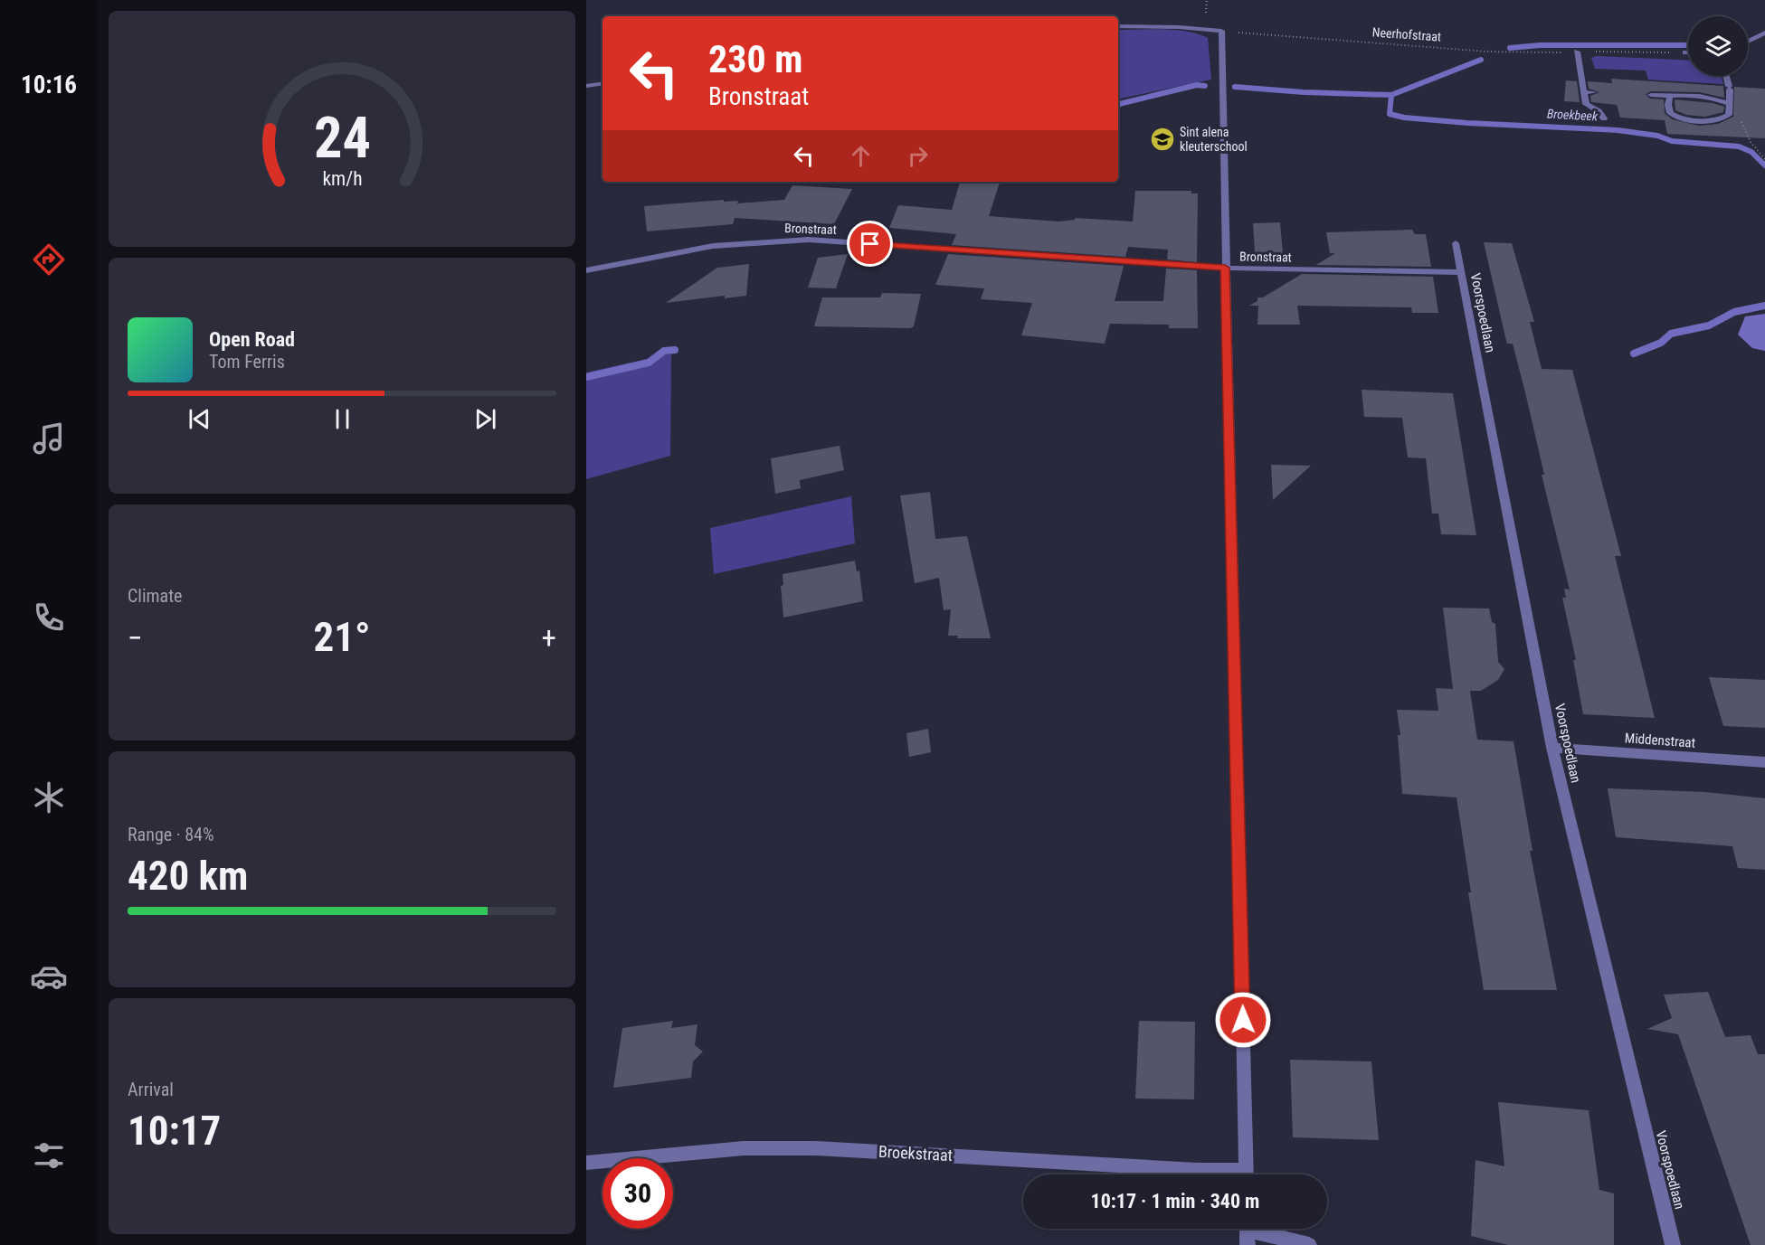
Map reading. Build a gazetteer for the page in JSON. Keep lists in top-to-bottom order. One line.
{"streets":{"street":["Bronstraat","Voorspoedlaan","Middenstraat","Broekstraat"],"path":["Neerhofstraat"]},"crossings":[["Bronstraat","Voorspoedlaan"],["Voorspoedlaan","Middenstraat"]],"water":["Broekbeek"],"places":{"school or university":["Sint alena kleuterschool"]},"page":{"tabs":"10:16","turn":["230 m","Bronstraat"],"song":["Open Road","Tom Ferris"],"tile":["Climate",["Range · 84%","420 km"],["Arrival","10:17"]],"heat":["−","21°","+"],"limit":"30","trip":"10:17 · 1 min · 340 m","gauge":["24","km/h"]}}
